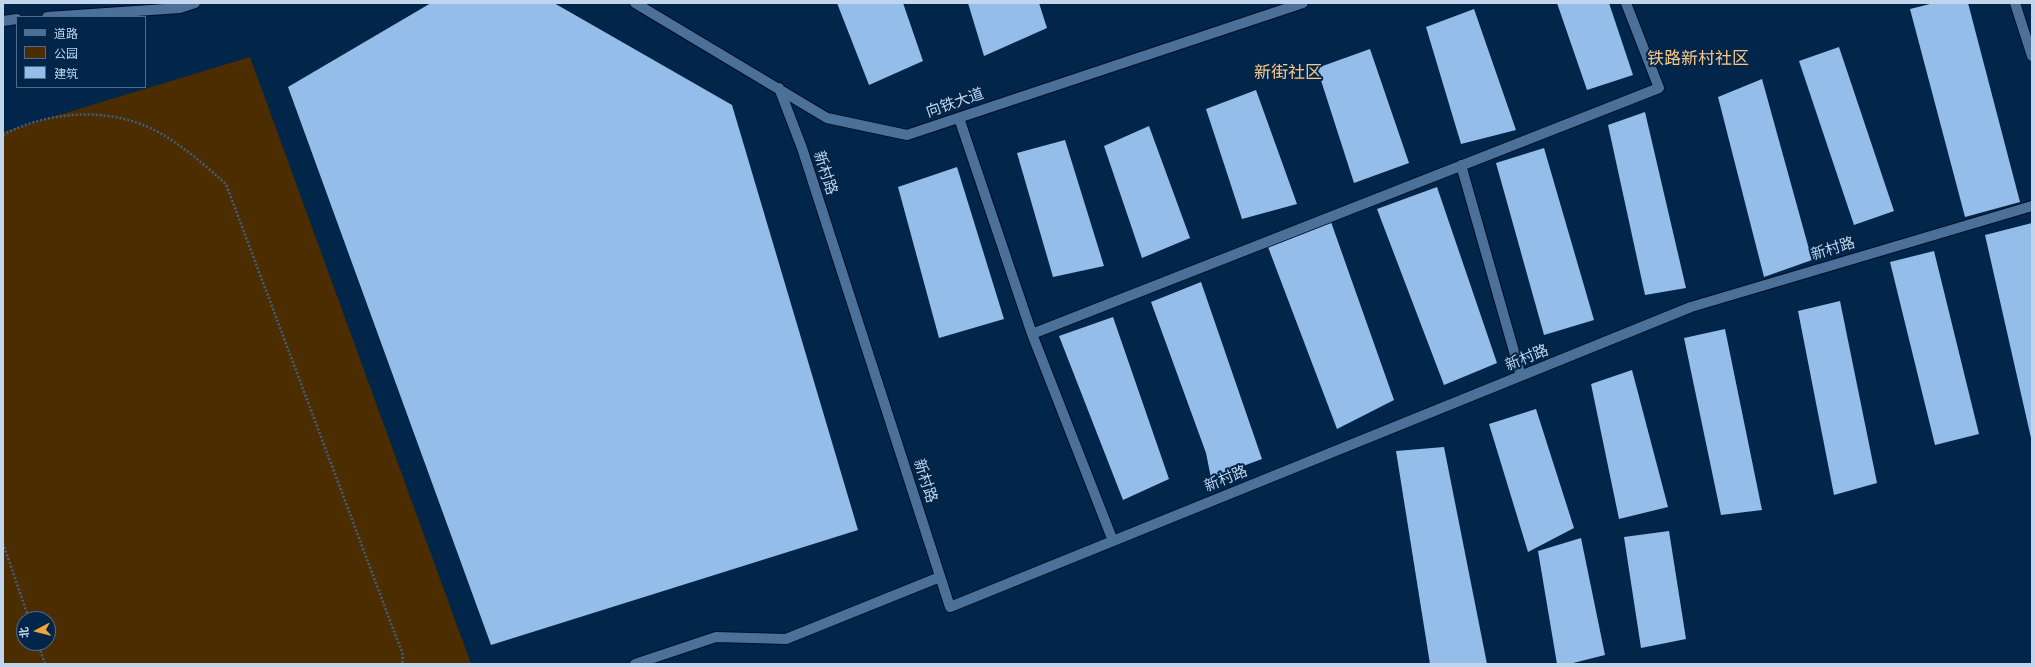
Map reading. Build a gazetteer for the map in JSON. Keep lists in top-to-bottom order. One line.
{"streets":{"street":["向铁大道","新村路"]},"crossings":[["向铁大道","新村路"]],"districts":["铁路新村社区","新街社区"],"legend":["道路","公园","建筑"],"north":"left"}
